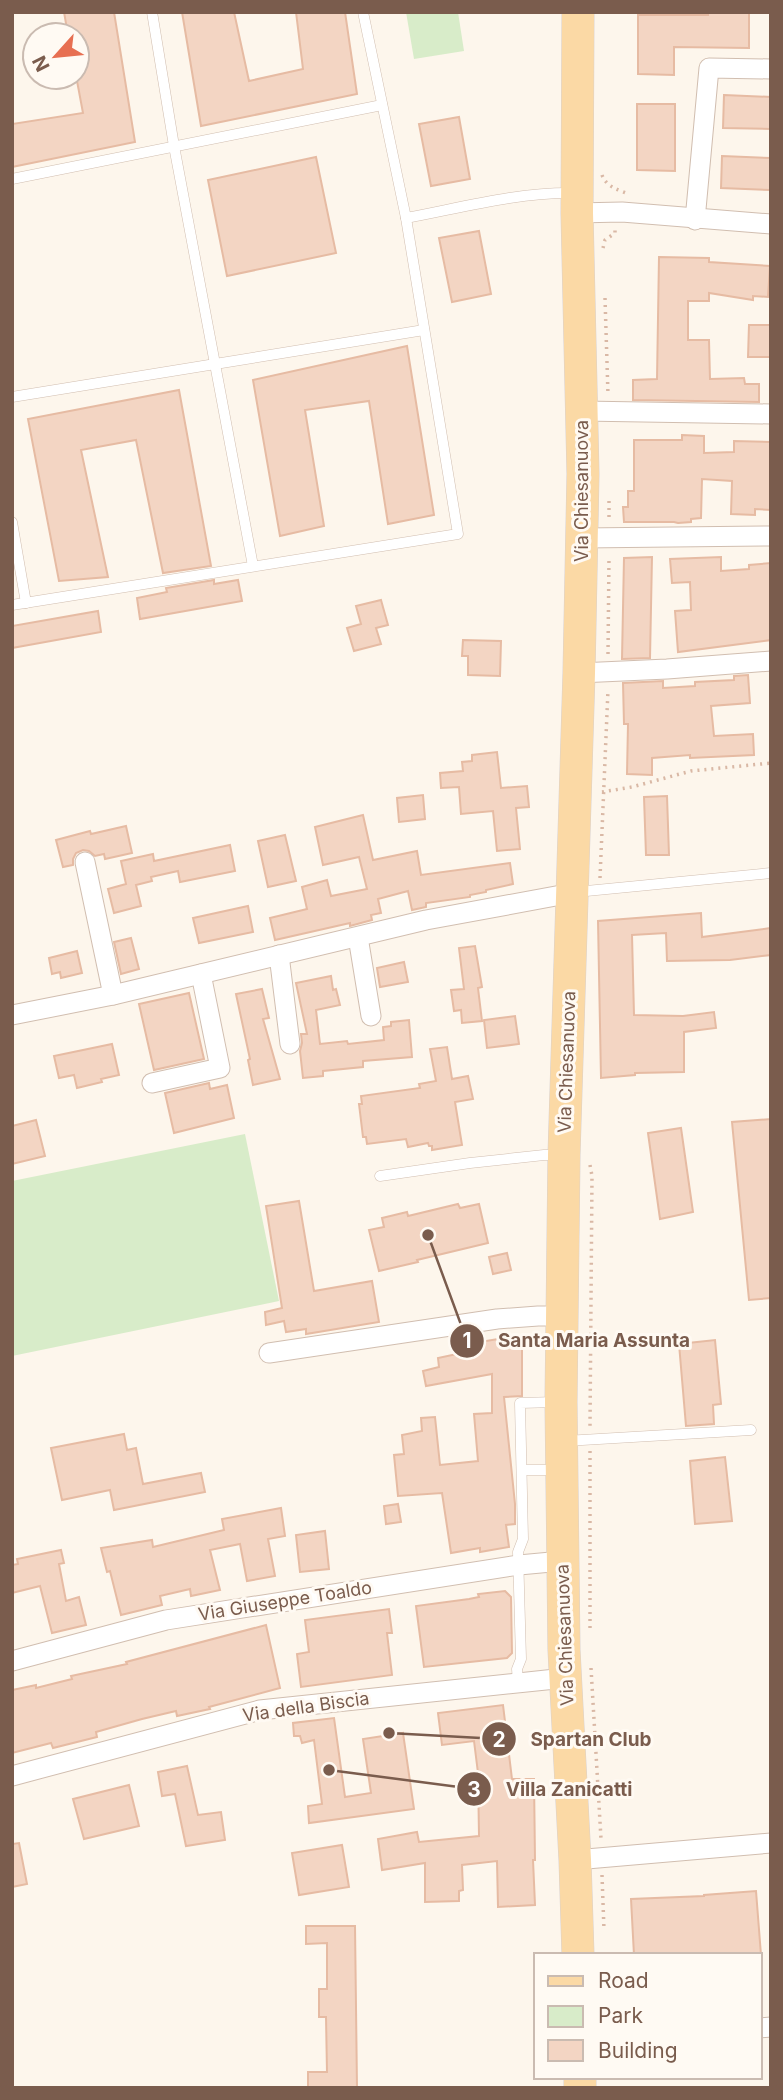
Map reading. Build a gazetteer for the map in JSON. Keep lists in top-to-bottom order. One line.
{"streets":{"main road":["Via Chiesanuova"],"street":["Via Giuseppe Toaldo","Via della Biscia"]},"crossings":[["Via Chiesanuova","Via Giuseppe Toaldo"],["Via Chiesanuova","Via della Biscia"]],"places":["Santa Maria Assunta","Spartan Club","Villa Zanicatti"],"legend":["Road","Park","Building"],"north":"bottom left"}
